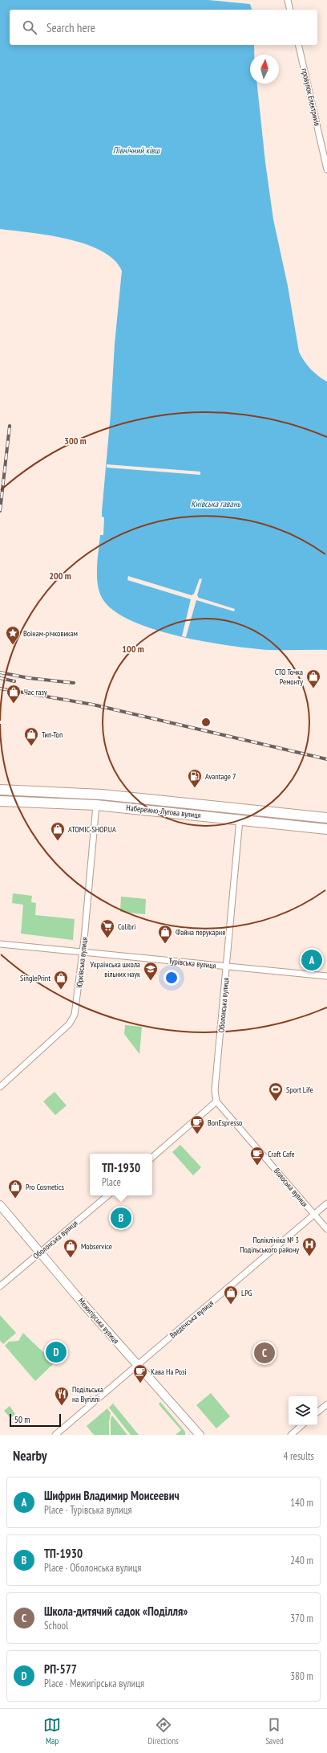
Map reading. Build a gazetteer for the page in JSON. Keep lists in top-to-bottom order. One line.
{"streets":{"main road":["Набережно-Лугова вулиця"],"street":["провулок Електриків","Юрківська вулиця","Турівська вулиця","Оболонська вулиця","Волоська вулиця","Введенська вулиця","Межигірська вулиця"]},"crossings":[["Набережно-Лугова вулиця","Юрківська вулиця"],["Набережно-Лугова вулиця","Оболонська вулиця"],["Юрківська вулиця","Турівська вулиця"],["Турівська вулиця","Оболонська вулиця"],["Оболонська вулиця","Волоська вулиця"],["Оболонська вулиця","Межигірська вулиця"],["Волоська вулиця","Введенська вулиця"],["Введенська вулиця","Межигірська вулиця"]],"water":["Північний ківш","Київська гавань"],"places":{"place":["Воїнам-річковикам"],"shop":["СТО Точка Ремонту","Час газу","Тип-Топ","ATOMIC-SHOP.UA","Файна перукарня","SinglePrint","Pro Cosmetics","Mobservice","LPG"],"fuel station":["Avantage 7"],"supermarket":["Colibri"],"school or university":["Українська школа вільних наук"],"sports":["Sport Life"],"cafe":["BonEspresso","Craft Cafe","Кава На Розі"],"hospital":["Поліклініка № 3 Подільського району"],"restaurant":["Подільська на Вугіллі"]},"scale_bar":"50 m","north":"top","page":{"search":"Search here","pins":["A","B","D","C"],"popup":["ТП-1930","Place"],"scale":"50 m","heading":["Nearby","4 results"],"list":[{"mark":"A","name":"Шифрин Владимир Моисеевич","note":"Place · Турівська вулиця","value":"140 m"},{"mark":"B","name":"ТП-1930","note":"Place · Оболонська вулиця","value":"240 m"},{"mark":"C","name":"Школа-дитячий садок «Поділля»","note":"School","value":"370 m"},{"mark":"D","name":"РП-577","note":"Place · Межигірська вулиця","value":"380 m"}],"nav":["Map","Directions","Saved"]},"rings":["300 m","200 m","100 m"]}
